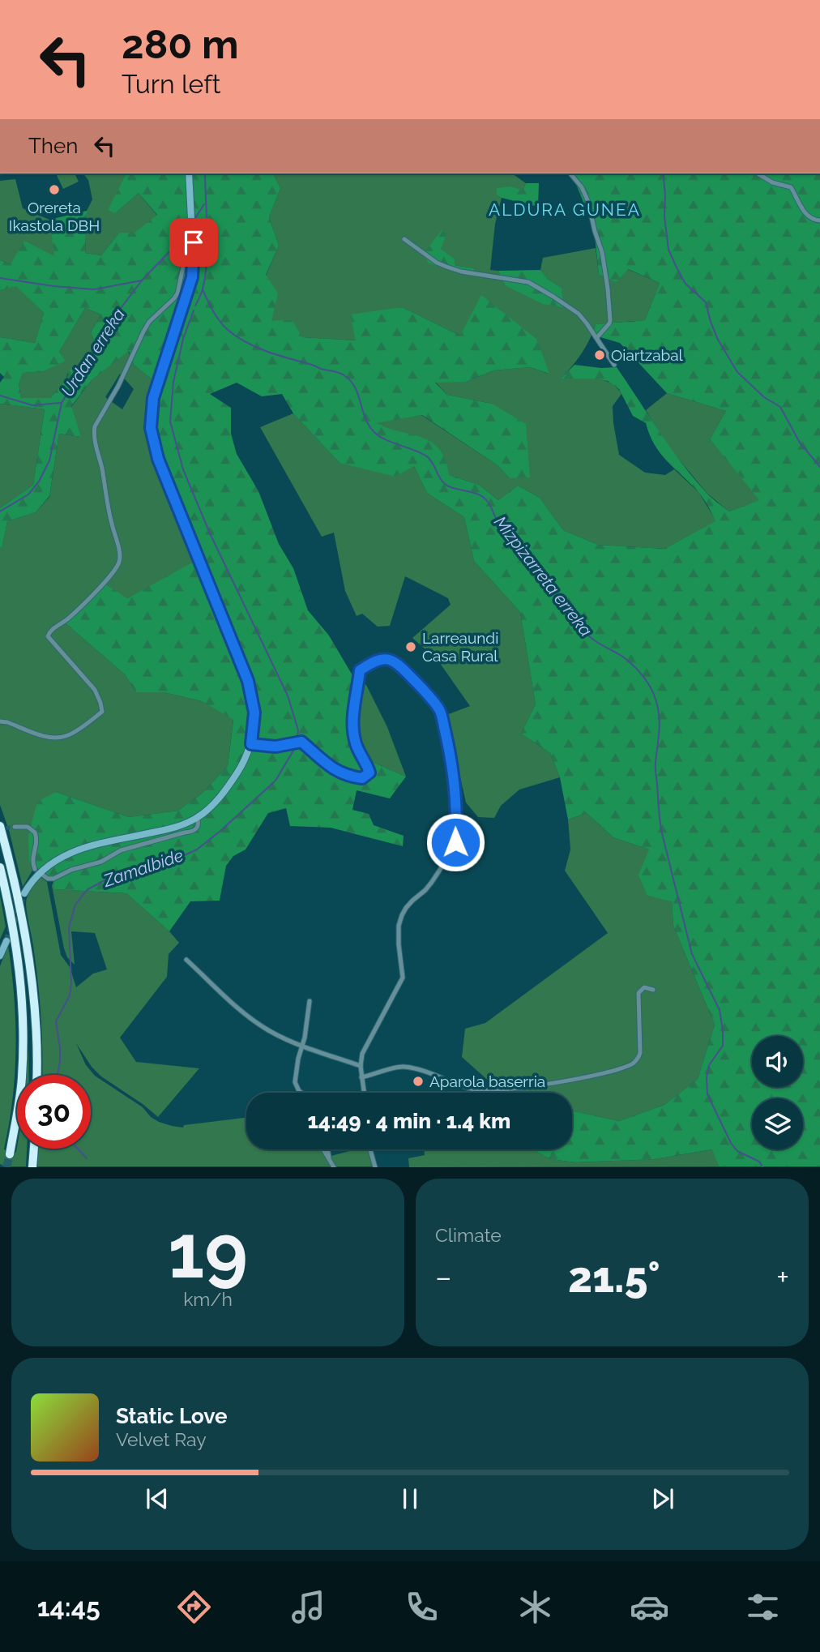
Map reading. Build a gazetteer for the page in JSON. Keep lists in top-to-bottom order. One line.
{"districts":["ALDURA GUNEA"],"water":["Urdan erreka","Mizpizarreta erreka","Zamalbide"],"places":["Orereta Ikastola DBH","Oiartzabal","Larreaundi Casa Rural","Aparola baserria"],"page":{"turn":["280 m","Turn left"],"then":"Then","limit":"30","trip":"14:49 · 4 min · 1.4 km","tile":[["19","km/h"],"Climate"],"heat":["−","21.5°","+"],"song":["Static Love","Velvet Ray"],"tabs":"14:45"}}
